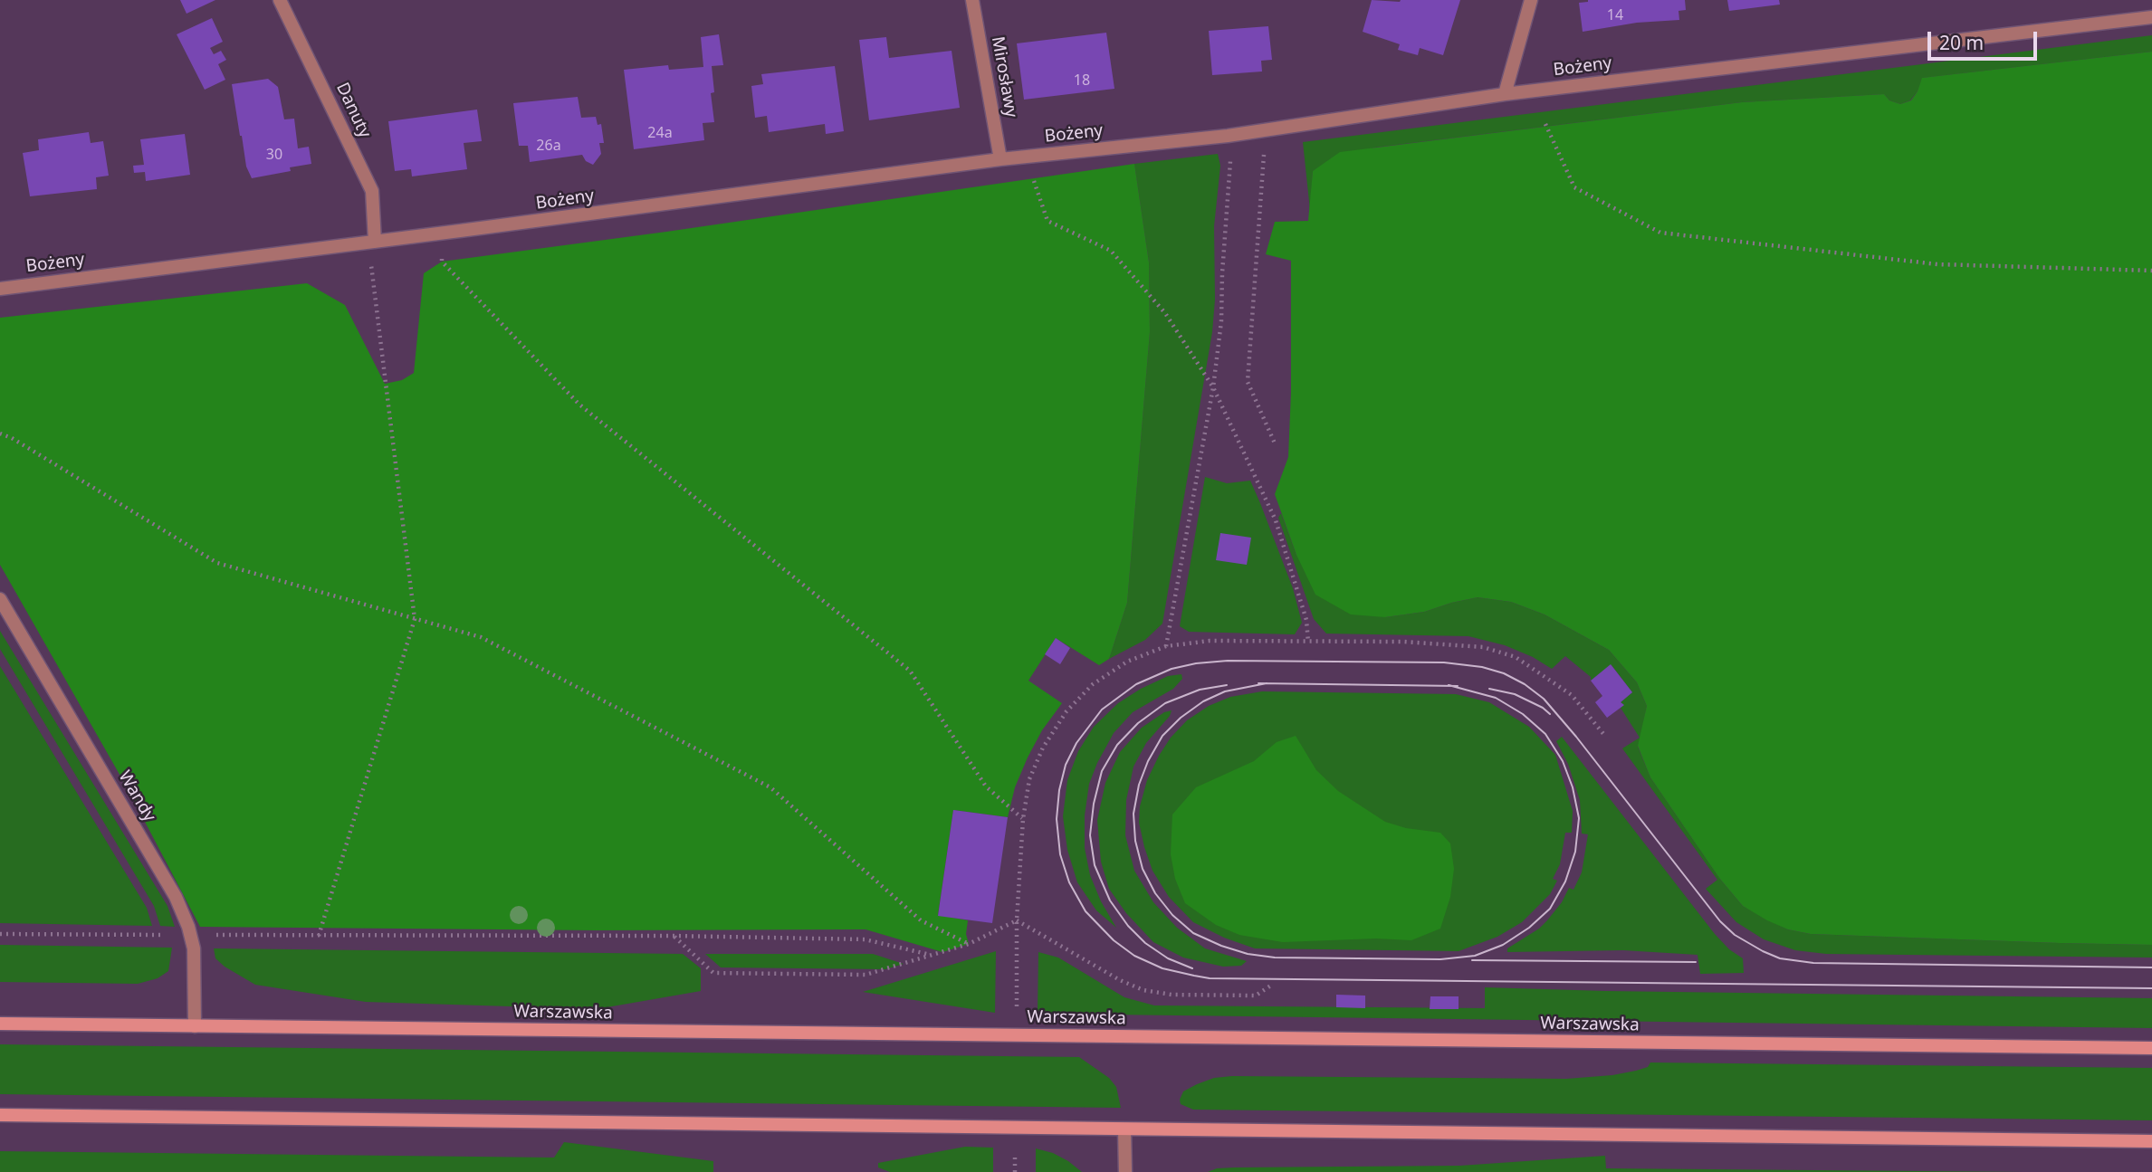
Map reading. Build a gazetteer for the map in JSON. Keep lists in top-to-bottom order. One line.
{"streets":{"main road":["Warszawska"],"street":["Bożeny","Mirosławy","Danuty","Wandy"]},"crossings":[["Bożeny","Mirosławy"],["Bożeny","Danuty"],["Wandy","Warszawska"]],"house_numbers":["14","18","24a","26a","30"],"scale_bar":"20 m"}
